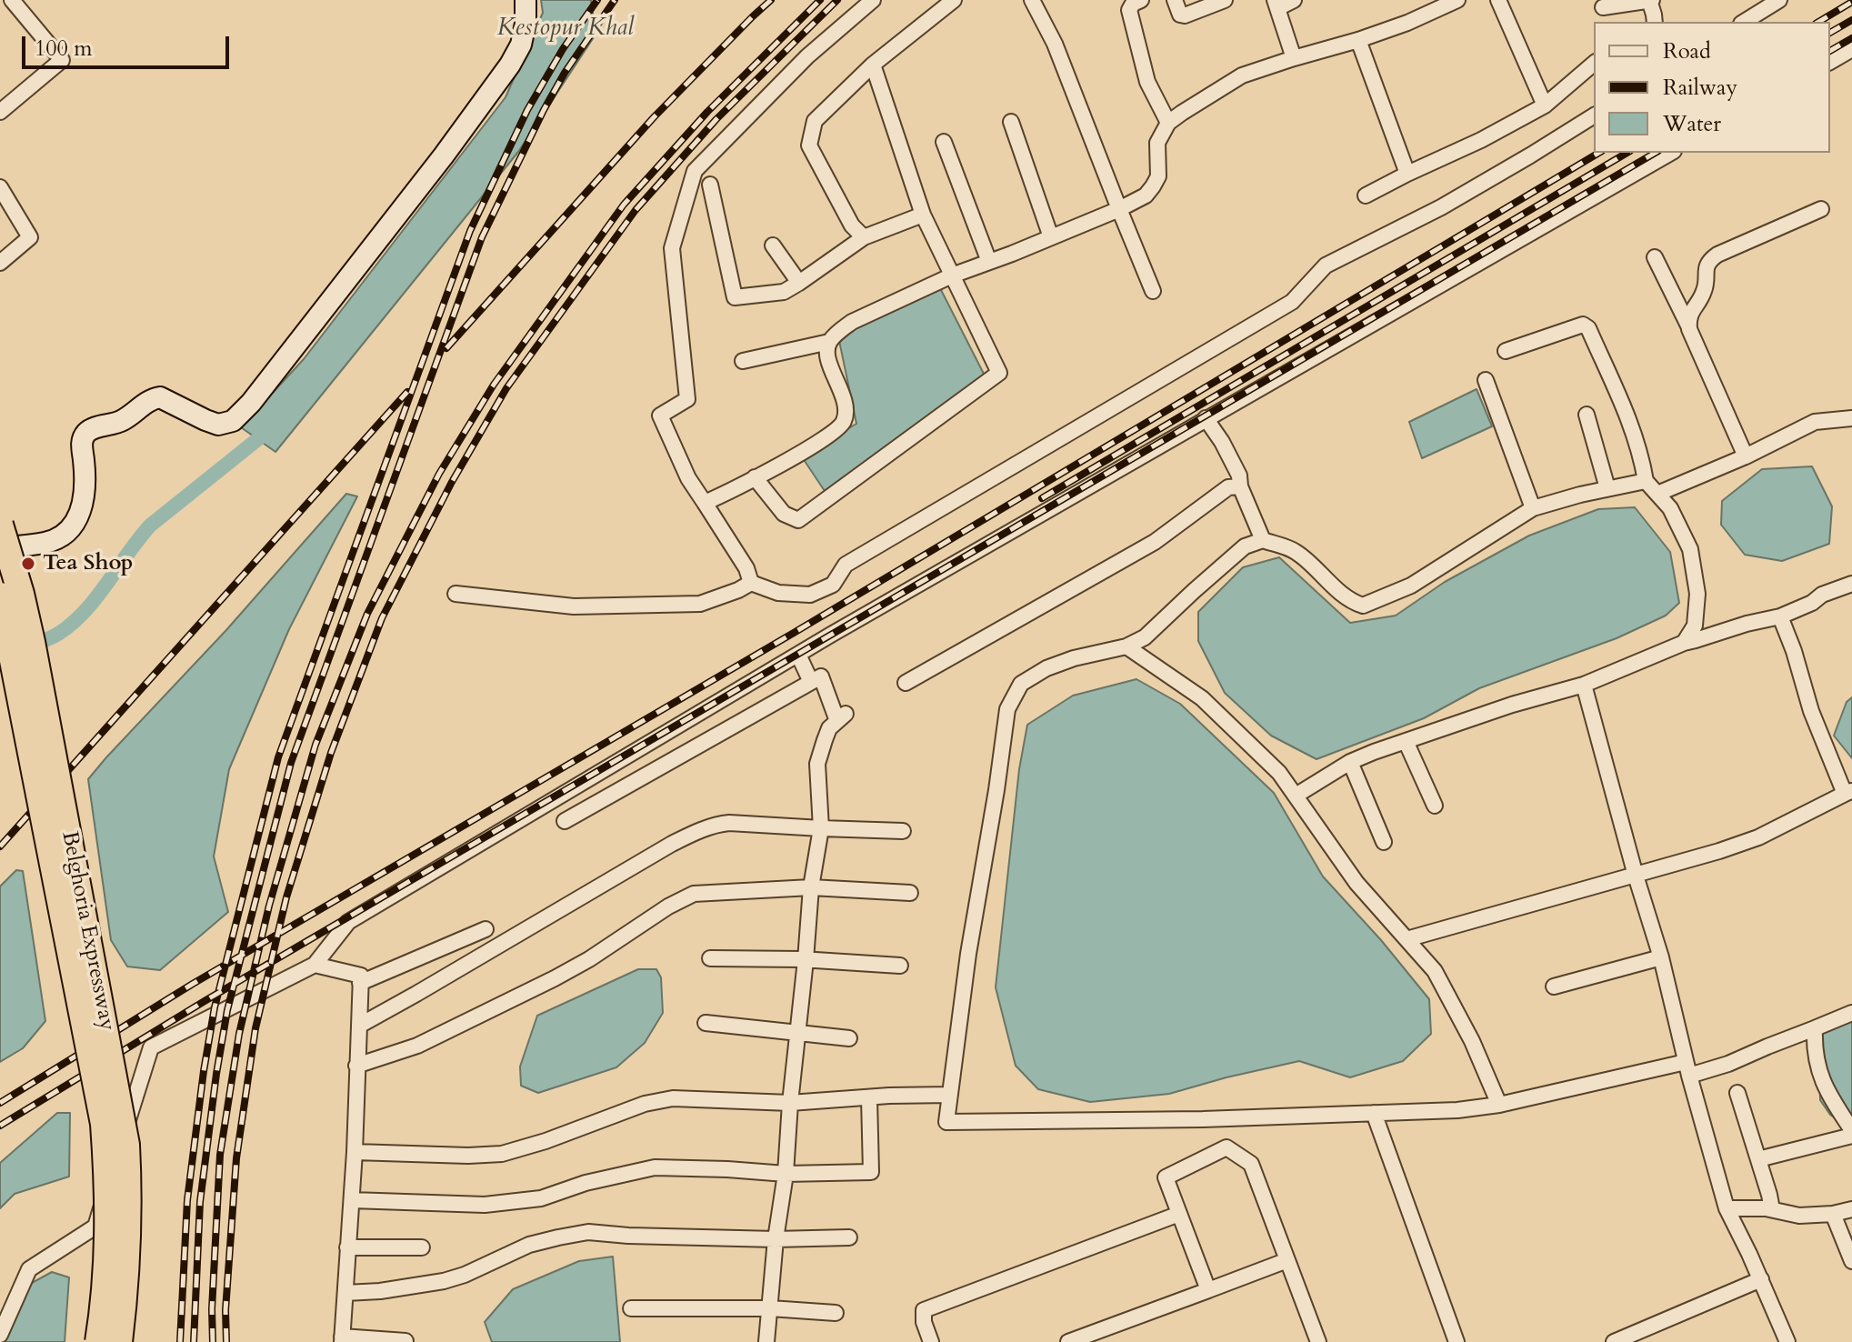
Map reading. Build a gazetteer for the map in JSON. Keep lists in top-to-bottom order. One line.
{"streets":{"highway":["Belghoria Expressway"]},"water":["Kestopur Khal"],"places":["Tea Shop"],"legend":["Road","Railway","Water"],"scale_bar":"100 m"}
